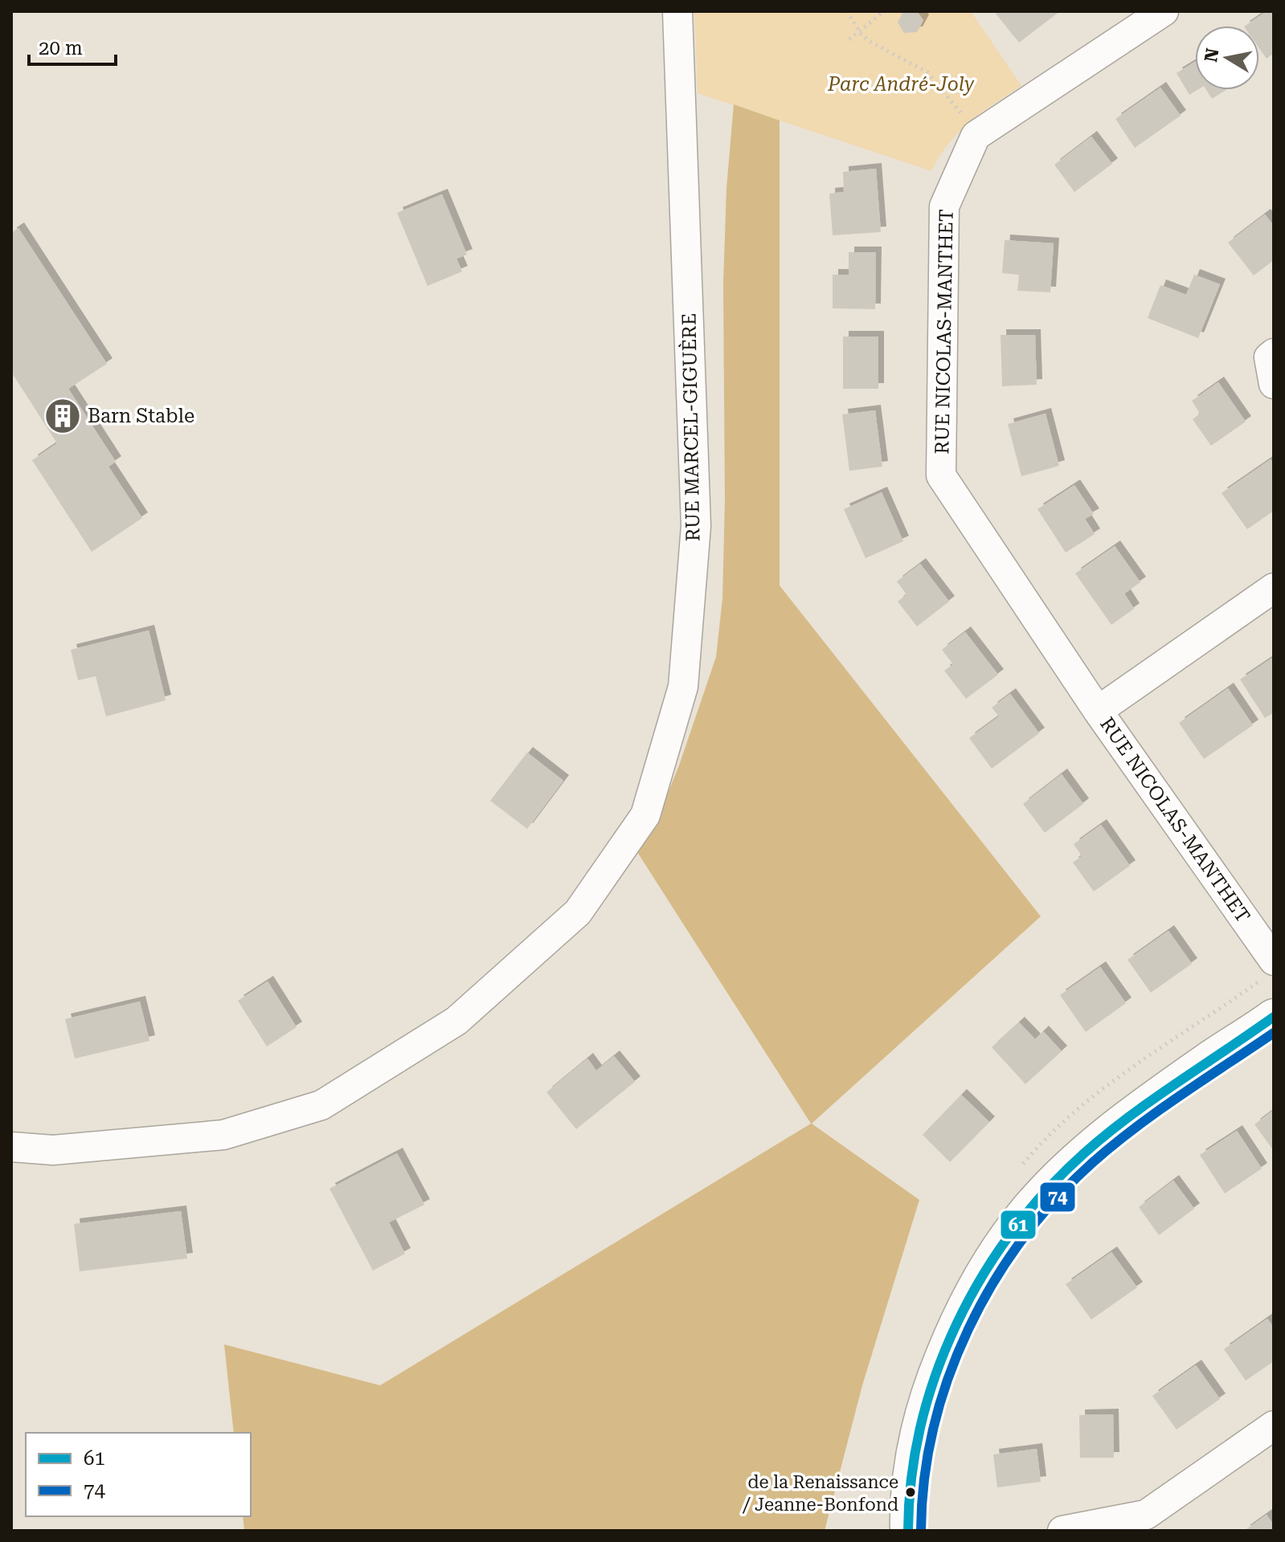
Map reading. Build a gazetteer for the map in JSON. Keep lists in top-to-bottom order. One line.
{"streets":{"street":["RUE NICOLAS-MANTHET","RUE MARCEL-GIGUÈRE"]},"parks":["Parc André-Joly"],"places":{"building":["Barn Stable"],"other":["de la Renaissance / Jeanne-Bonfond"]},"lines":["transit line 61","transit line 74"],"legend":["61","74"],"scale_bar":"20 m","north":"left"}
